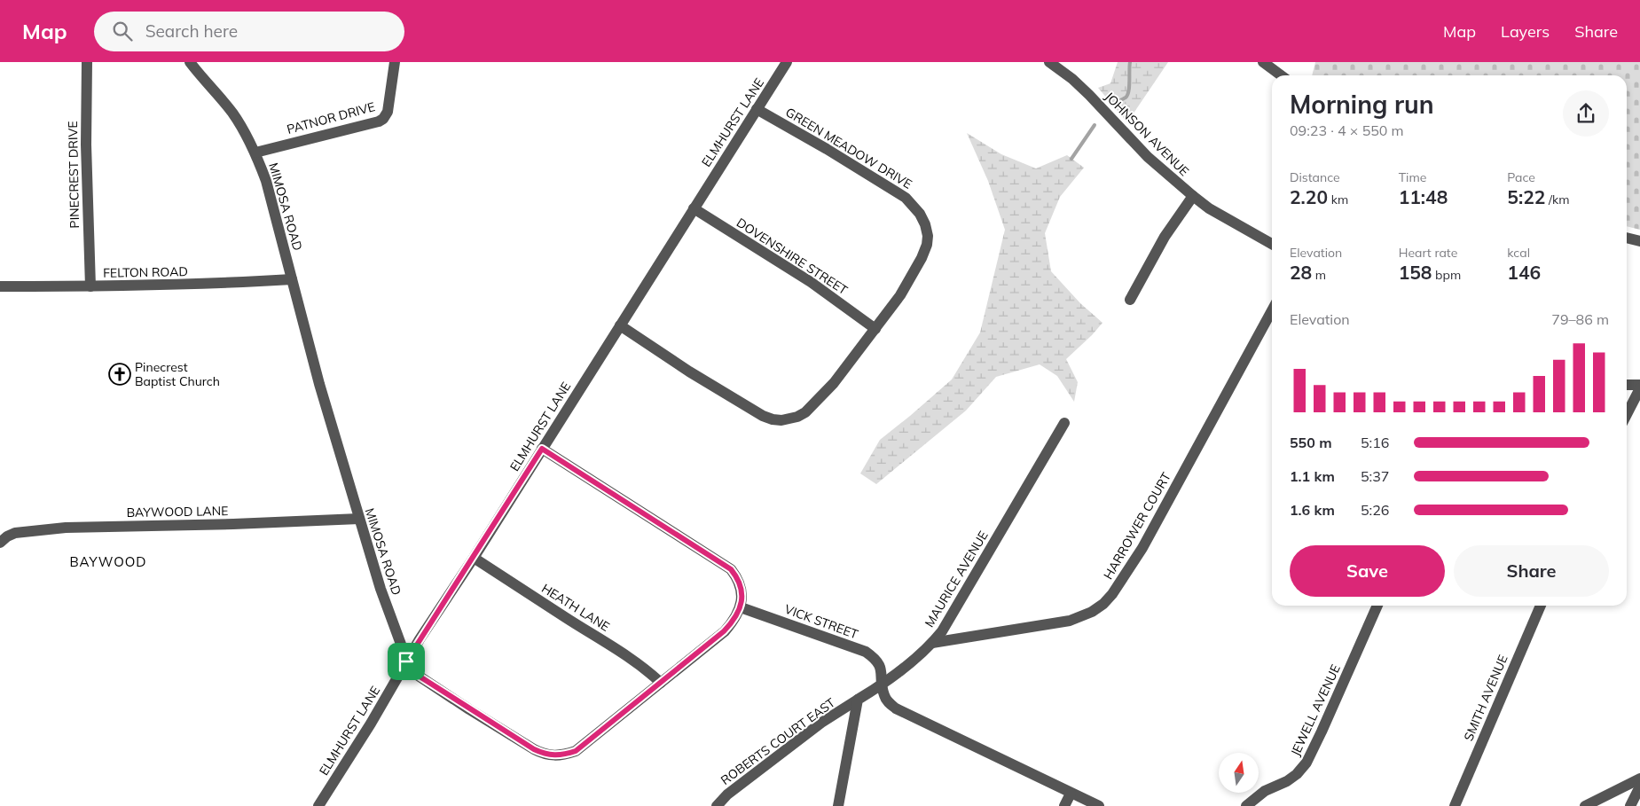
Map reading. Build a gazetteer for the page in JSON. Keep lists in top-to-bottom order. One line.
{"streets":{"street":["PATNOR DRIVE","ELMHURST LANE","JOHNSON AVENUE","GREEN MEADOW DRIVE","PINECREST DRIVE","MIMOSA ROAD","DOVENSHIRE STREET","FELTON ROAD","BAYWOOD LANE","HARROWER COURT","MAURICE AVENUE","HEATH LANE","VICK STREET","SMITH AVENUE","JEWELL AVENUE","ROBERTS COURT EAST"]},"crossings":[["PATNOR DRIVE","MIMOSA ROAD"],["ELMHURST LANE","GREEN MEADOW DRIVE"],["ELMHURST LANE","MIMOSA ROAD"],["ELMHURST LANE","DOVENSHIRE STREET"],["ELMHURST LANE","HEATH LANE"],["GREEN MEADOW DRIVE","DOVENSHIRE STREET"],["PINECREST DRIVE","FELTON ROAD"],["MIMOSA ROAD","FELTON ROAD"],["MIMOSA ROAD","BAYWOOD LANE"],["MIMOSA ROAD","HEATH LANE"],["MIMOSA ROAD","VICK STREET"],["HARROWER COURT","MAURICE AVENUE"],["MAURICE AVENUE","VICK STREET"],["MAURICE AVENUE","ROBERTS COURT EAST"]],"districts":["BAYWOOD"],"places":{"church":["Pinecrest Baptist Church"]},"north":"top","page":{"header":"Map","search":"Search here","nav":["Map","Layers","Share"],"heading":["Morning run","09:23 · 4 × 550 m"],"stats":[["Distance","2.20 km"],["Time","11:48"],["Pace","5:22 /km"],["Elevation","28 m"],["Heart rate","158 bpm"],["kcal","146"]],"chart":["Elevation","79–86 m"],"list":[{"name":"550 m","note":"5:16"},{"name":"1.1 km","note":"5:37"},{"name":"1.6 km","note":"5:26"}],"buttons":["Save","Share"]}}
